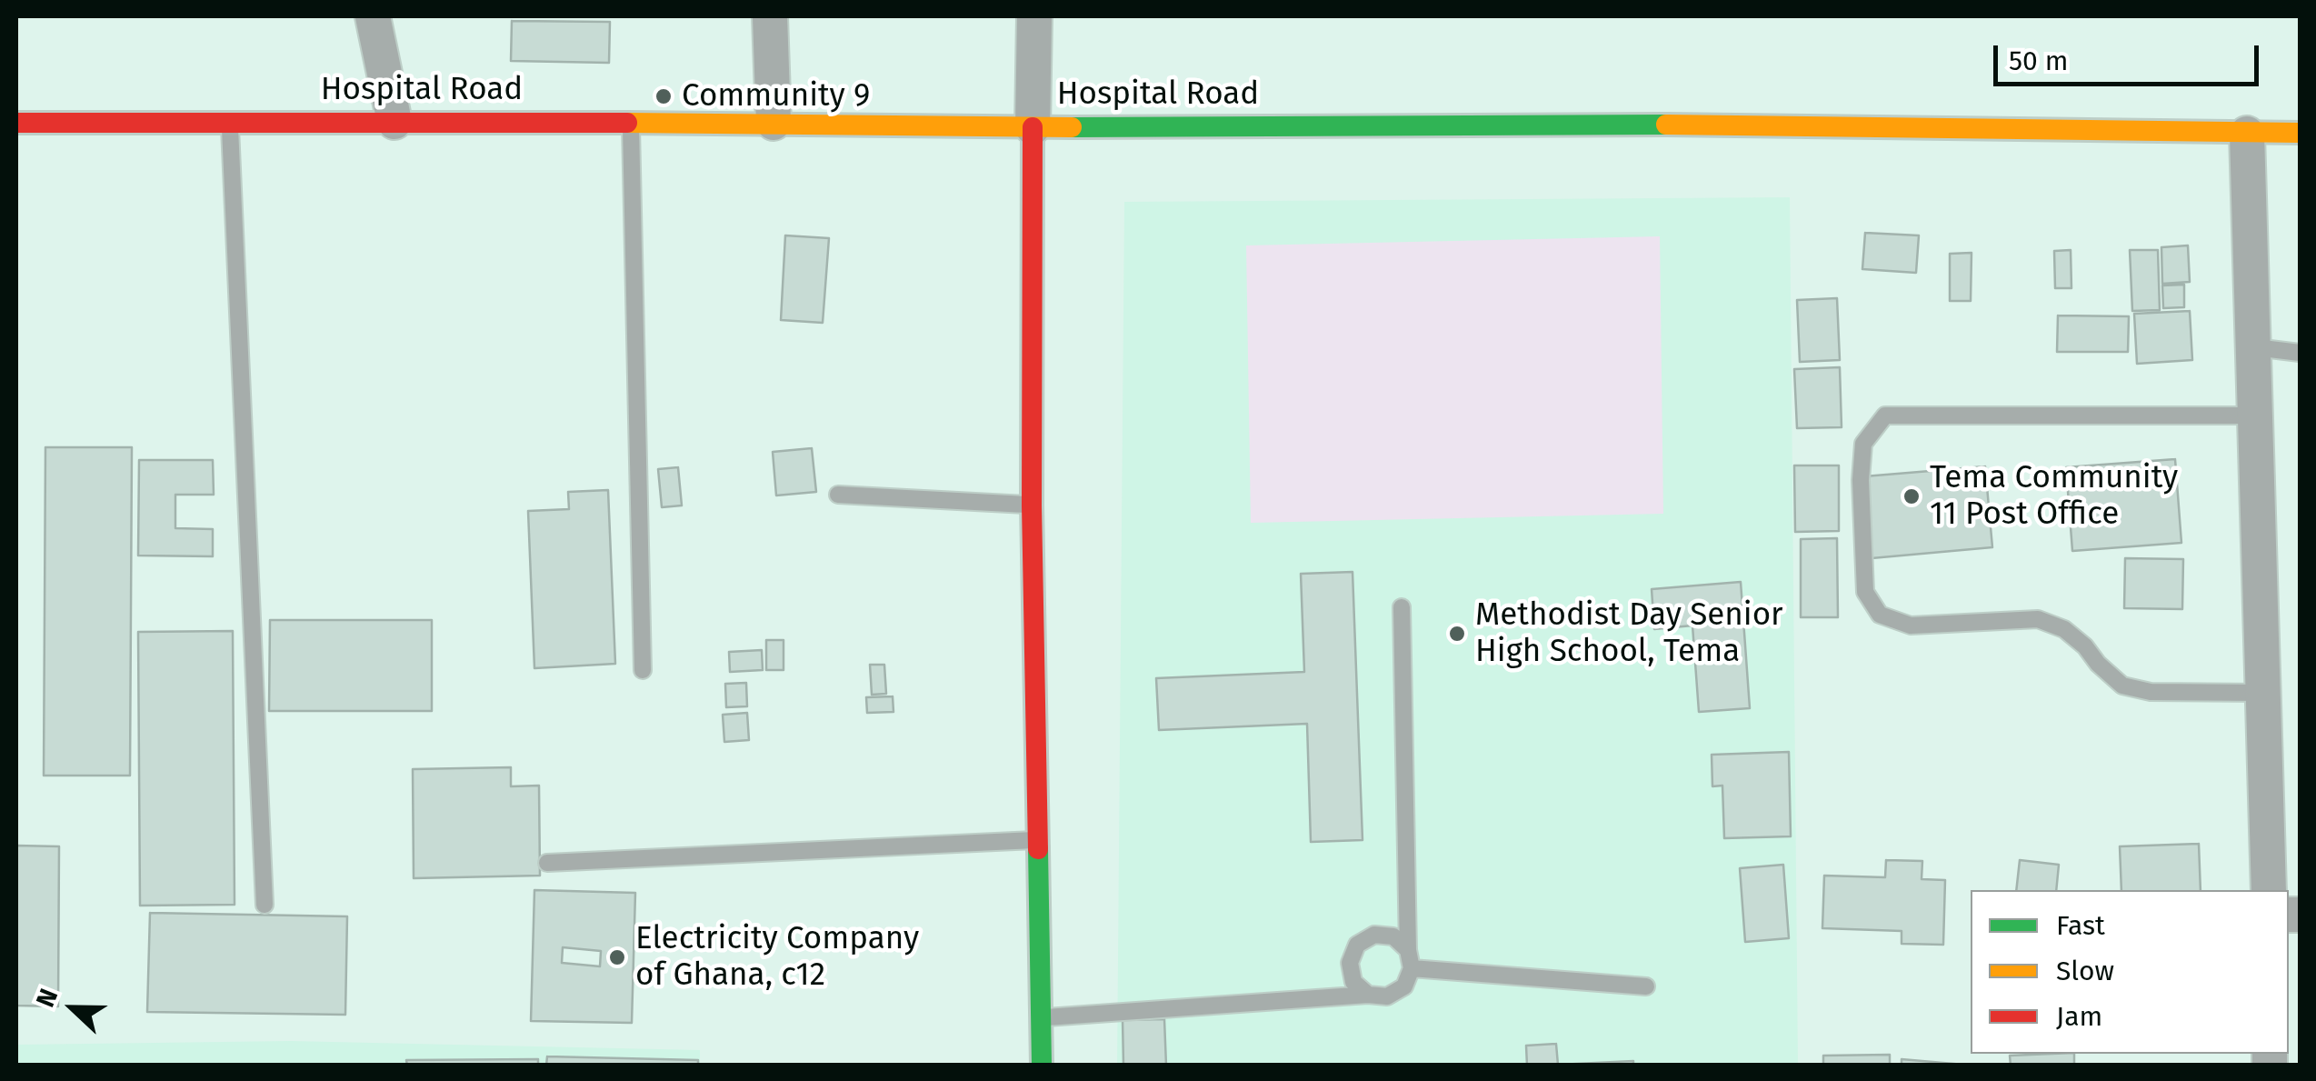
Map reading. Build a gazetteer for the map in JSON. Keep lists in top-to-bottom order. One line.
{"streets":{"main road":["Hospital Road"]},"places":["Community 9","Tema Community 11 Post Office","Methodist Day Senior High School, Tema","Electricity Company of Ghana, c12"],"legend":["Fast","Slow","Jam"],"scale_bar":"50 m","north":"left"}
